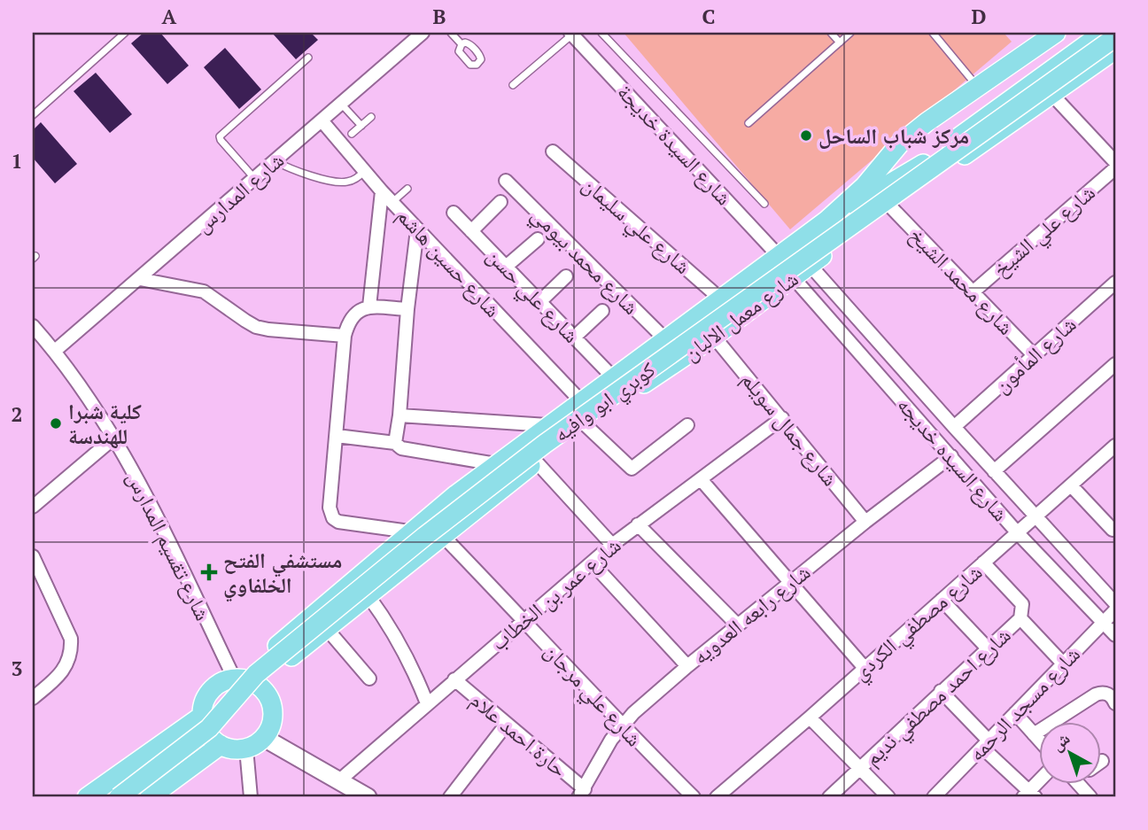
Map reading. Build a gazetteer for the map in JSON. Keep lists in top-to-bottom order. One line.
{"streets":{"main road":["شارع معمل الالبان","كوبري ابو وافيه"],"street":["شارع السيدة خديجة","شارع المدارس","شارع علي سليمان","شارع علي الشيخ","شارع محمد بيومي","شارع حسين هاشم","شارع محمد الشيخ","شارع علي حسن","شارع المأمون","شارع جمال سويلم","شارع السيده خديجه","شارع تقسيم المدارس","شارع عمر بن الخطاب","شارع رابعه العدويه","شارع مصطفي الكردي","شارع علي مرجان","شارع احمد مصطفي نديم","شارع مسجد الرحمه","حارة احمد علام"]},"crossings":[["شارع السيدة خديجة","شارع معمل الالبان"],["شارع المدارس","شارع حسين هاشم"],["شارع المدارس","شارع تقسيم المدارس"],["شارع علي سليمان","شارع معمل الالبان"],["شارع علي الشيخ","شارع محمد الشيخ"],["شارع محمد بيومي","شارع معمل الالبان"],["شارع حسين هاشم","شارع معمل الالبان"],["شارع محمد الشيخ","شارع معمل الالبان"],["شارع محمد الشيخ","شارع المأمون"],["شارع علي حسن","شارع معمل الالبان"],["شارع معمل الالبان","كوبري ابو وافيه"],["شارع معمل الالبان","شارع جمال سويلم"],["شارع معمل الالبان","شارع السيده خديجه"],["شارع معمل الالبان","شارع تقسيم المدارس"],["شارع معمل الالبان","شارع علي مرجان"],["شارع المأمون","شارع السيده خديجه"],["شارع المأمون","شارع رابعه العدويه"],["شارع جمال سويلم","شارع عمر بن الخطاب"],["شارع جمال سويلم","شارع رابعه العدويه"],["شارع السيده خديجه","شارع رابعه العدويه"],["شارع السيده خديجه","شارع مصطفي الكردي"],["شارع السيده خديجه","شارع مسجد الرحمه"],["شارع عمر بن الخطاب","شارع علي مرجان"],["شارع عمر بن الخطاب","حارة احمد علام"],["شارع رابعه العدويه","شارع علي مرجان"],["شارع رابعه العدويه","حارة احمد علام"],["شارع مصطفي الكردي","شارع احمد مصطفي نديم"]],"places":{"other":["مركز شباب الساحل","كلية شبرا للهندسة"],"health":["مستشفي الفتح الخلفاوي"]},"north":"top left","grid":{"columns":["A","B","C","D"],"rows":["1","2","3"]}}
